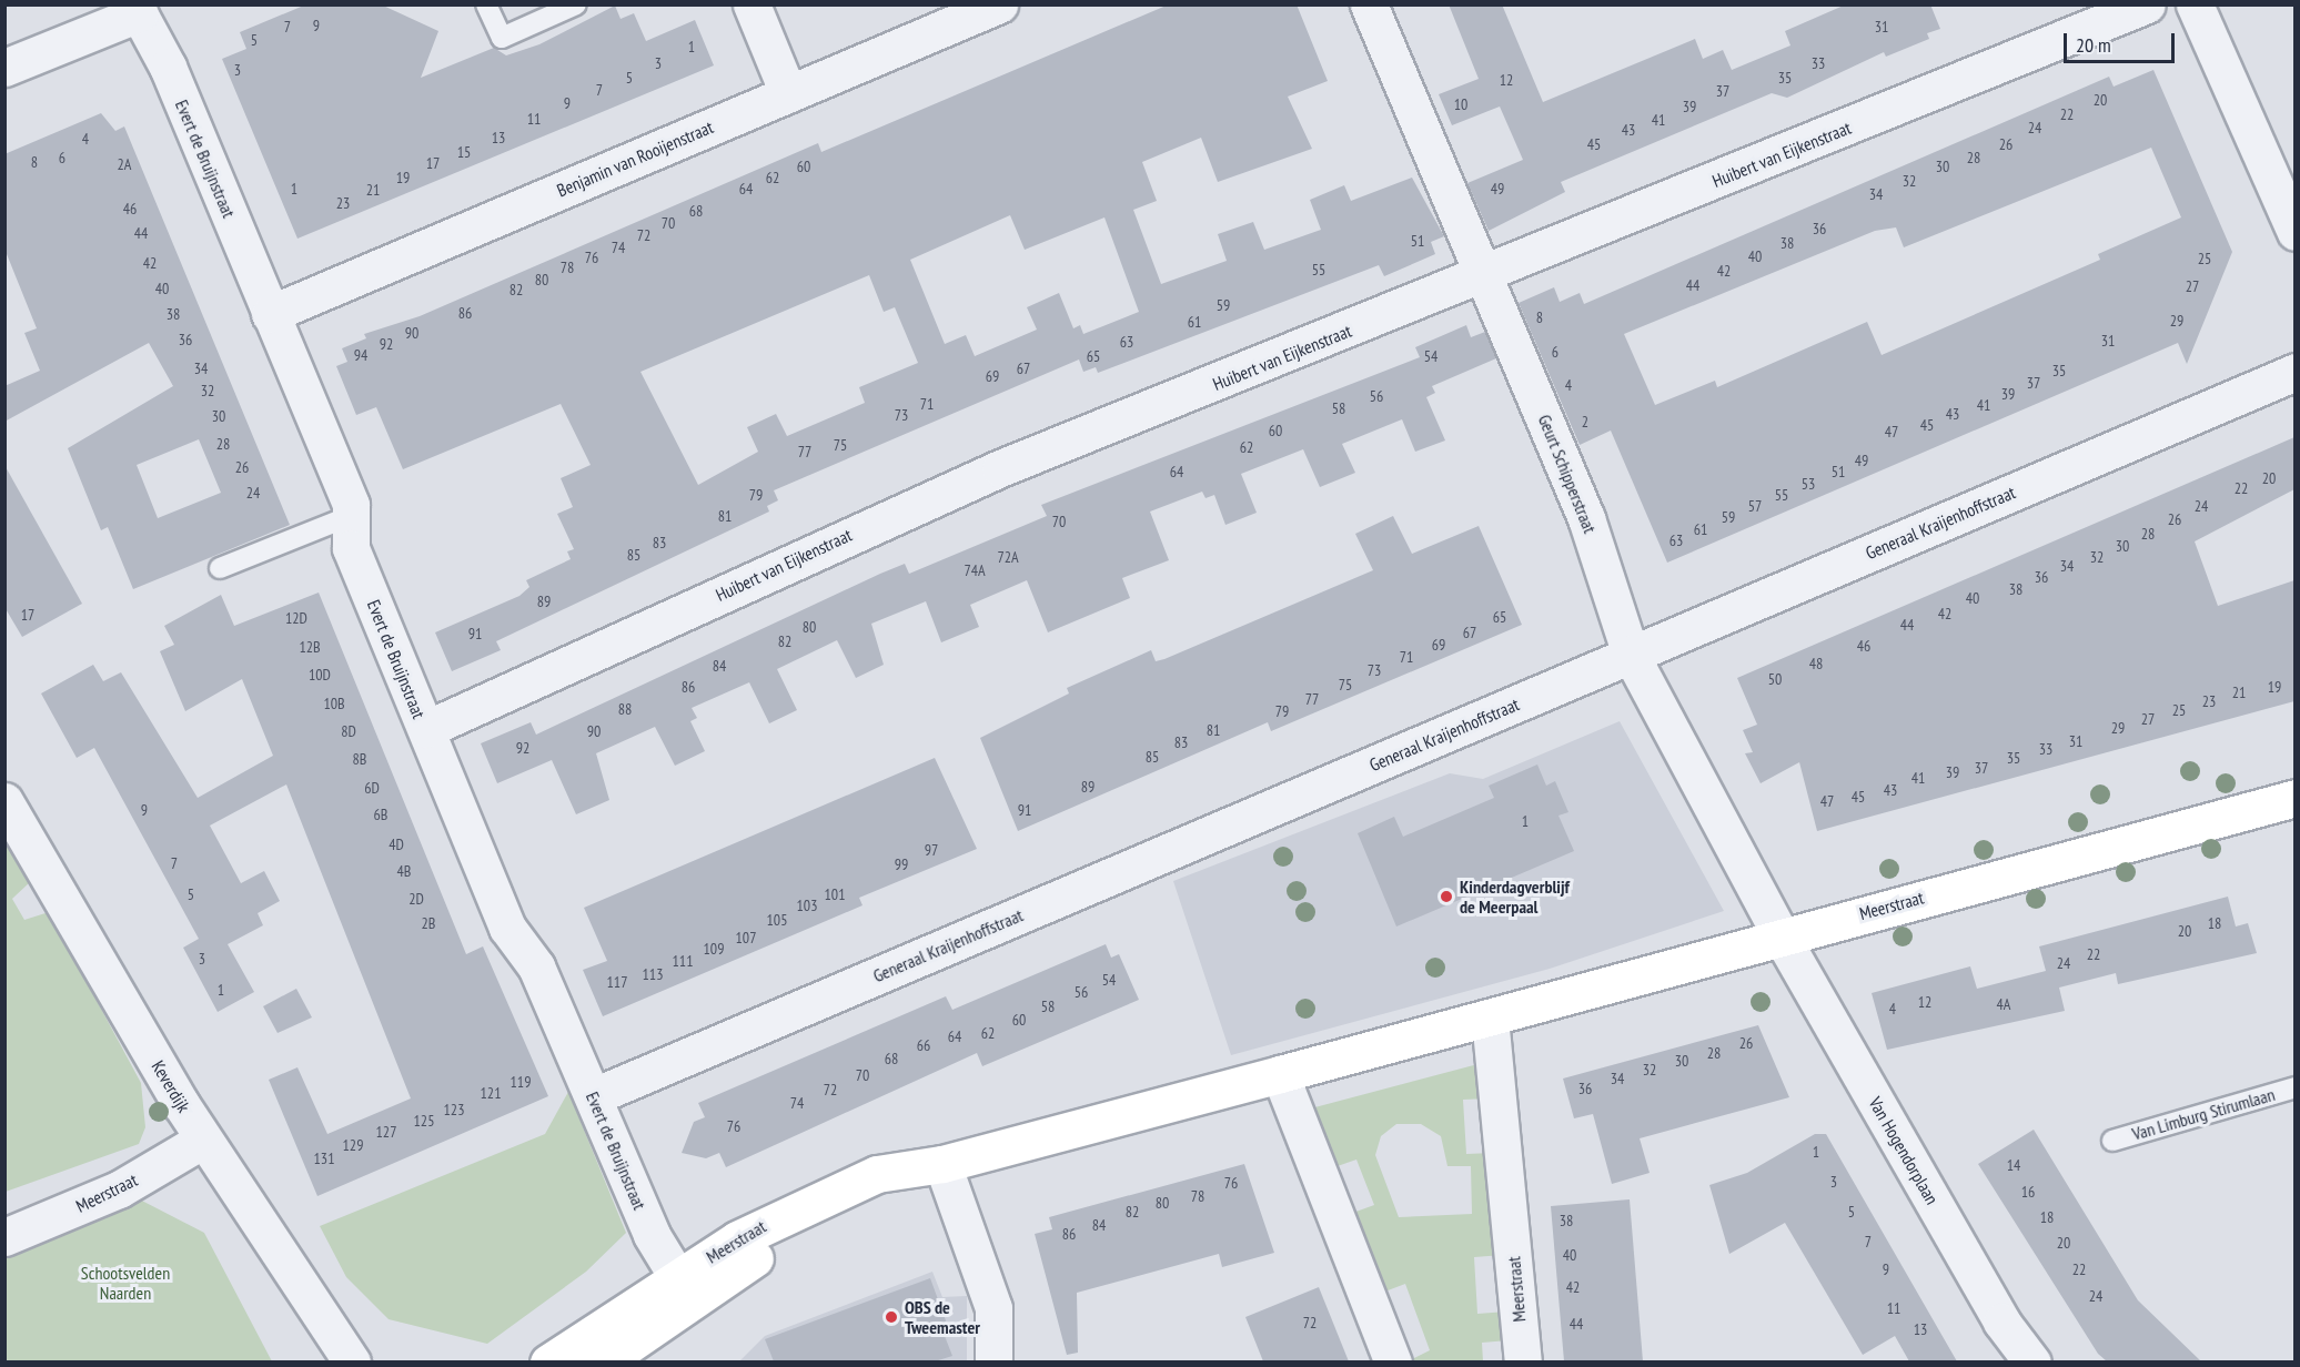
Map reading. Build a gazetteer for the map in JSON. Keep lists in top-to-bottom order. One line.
{"streets":{"street":["Huibert van Eijkenstraat","Evert de Bruijnstraat","Benjamin van Rooijenstraat","Geurt Schipperstraat","Generaal Kraijenhoffstraat","Meerstraat","Keverdijk","Van Hogendorplaan"],"lane":["Van Limburg Stirumlaan"]},"crossings":[["Huibert van Eijkenstraat","Evert de Bruijnstraat"],["Huibert van Eijkenstraat","Geurt Schipperstraat"],["Evert de Bruijnstraat","Benjamin van Rooijenstraat"],["Evert de Bruijnstraat","Generaal Kraijenhoffstraat"],["Evert de Bruijnstraat","Meerstraat"],["Geurt Schipperstraat","Generaal Kraijenhoffstraat"],["Geurt Schipperstraat","Meerstraat"],["Geurt Schipperstraat","Van Hogendorplaan"],["Meerstraat","Keverdijk"],["Meerstraat","Van Hogendorplaan"]],"parks":["Schootsvelden Naarden"],"places":["Kinderdagverblijf de Meerpaal","OBS de Tweemaster"],"house_numbers":["9","7","31","5","1","3","33","3","5","35","12","7","37","20","9","10","39","22","11","41","24","43","13","4","45","26","15","6","28","8","17","2A","60","30","19","62","32","1","64","49","21","34","23","46","68","70","36","44","72","51","38","74","40","76","25","42","78","55","42","80","44","27","40","82","59","86","38","8","29","61","90","36","31","63","92","6","94","65","54","34","67","35","69","37","4","32","39","56","71","41","58","43","73","30","2","45","60","47","28","75","62","77","49","26","64","51","20","53","22","24","79","55","57","24","81","59","26","70","61","28","63","83","30","85","72A","32","34","74A","36","38","40","89","42","17","65","12D","44","80","67","91","82","69","46","12B","71","48","84","73","10D","50","75","86","19","21","77","23","10B","88","25","79","27","29","81","8D","90","31","83","92","33","85","35","8B","37","39","41","89","6D","43","45","47","9","91","6B","1","4D","97","7","99","4B","5","101","2D","103","105","2B","18","20","107","109","22","3","111","24","113","54","117","1","56","12","4A","58","4","60","62","64","26","66","28","68","30","32","70","34","119","36","72","121","74","123","125","76","127","129","1","131","14","3","76","16","78","80","82","5","18","38","84","86","7","20","40","9","22","42","24","11","72","44","13"],"scale_bar":"20 m"}
